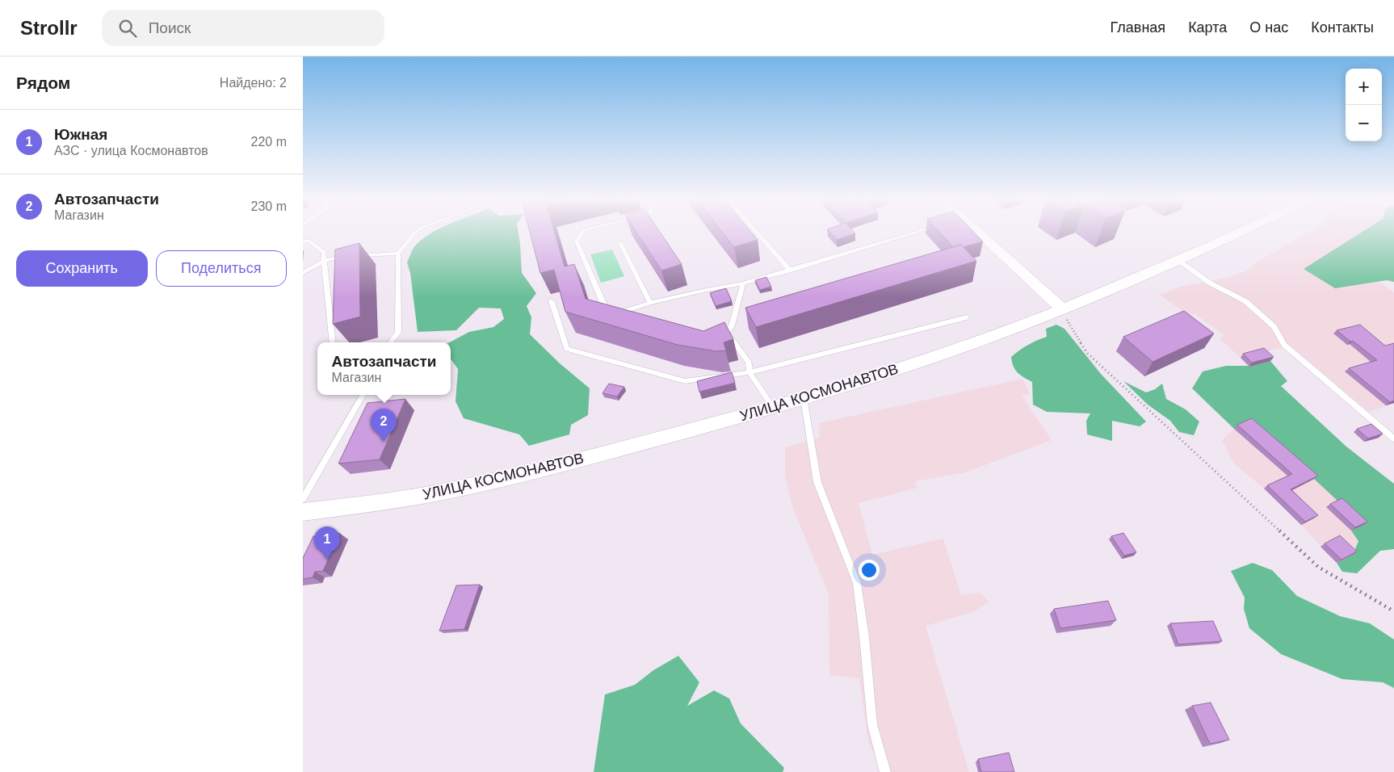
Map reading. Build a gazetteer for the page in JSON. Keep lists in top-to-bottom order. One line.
{"streets":{"street":["УЛИЦА КОСМОНАВТОВ"]},"page":{"header":"Strollr","search":"Поиск","nav":["Главная","Карта","О нас","Контакты"],"heading":["Рядом","Найдено: 2"],"map_buttons":["+","−"],"list":[{"mark":"1","name":"Южная","note":"АЗС · улица Космонавтов","value":"220 m"},{"mark":"2","name":"Автозапчасти","note":"Магазин","value":"230 m"}],"buttons":["Сохранить","Поделиться"],"popup":["Автозапчасти","Магазин"],"pins":["2","1"]}}
